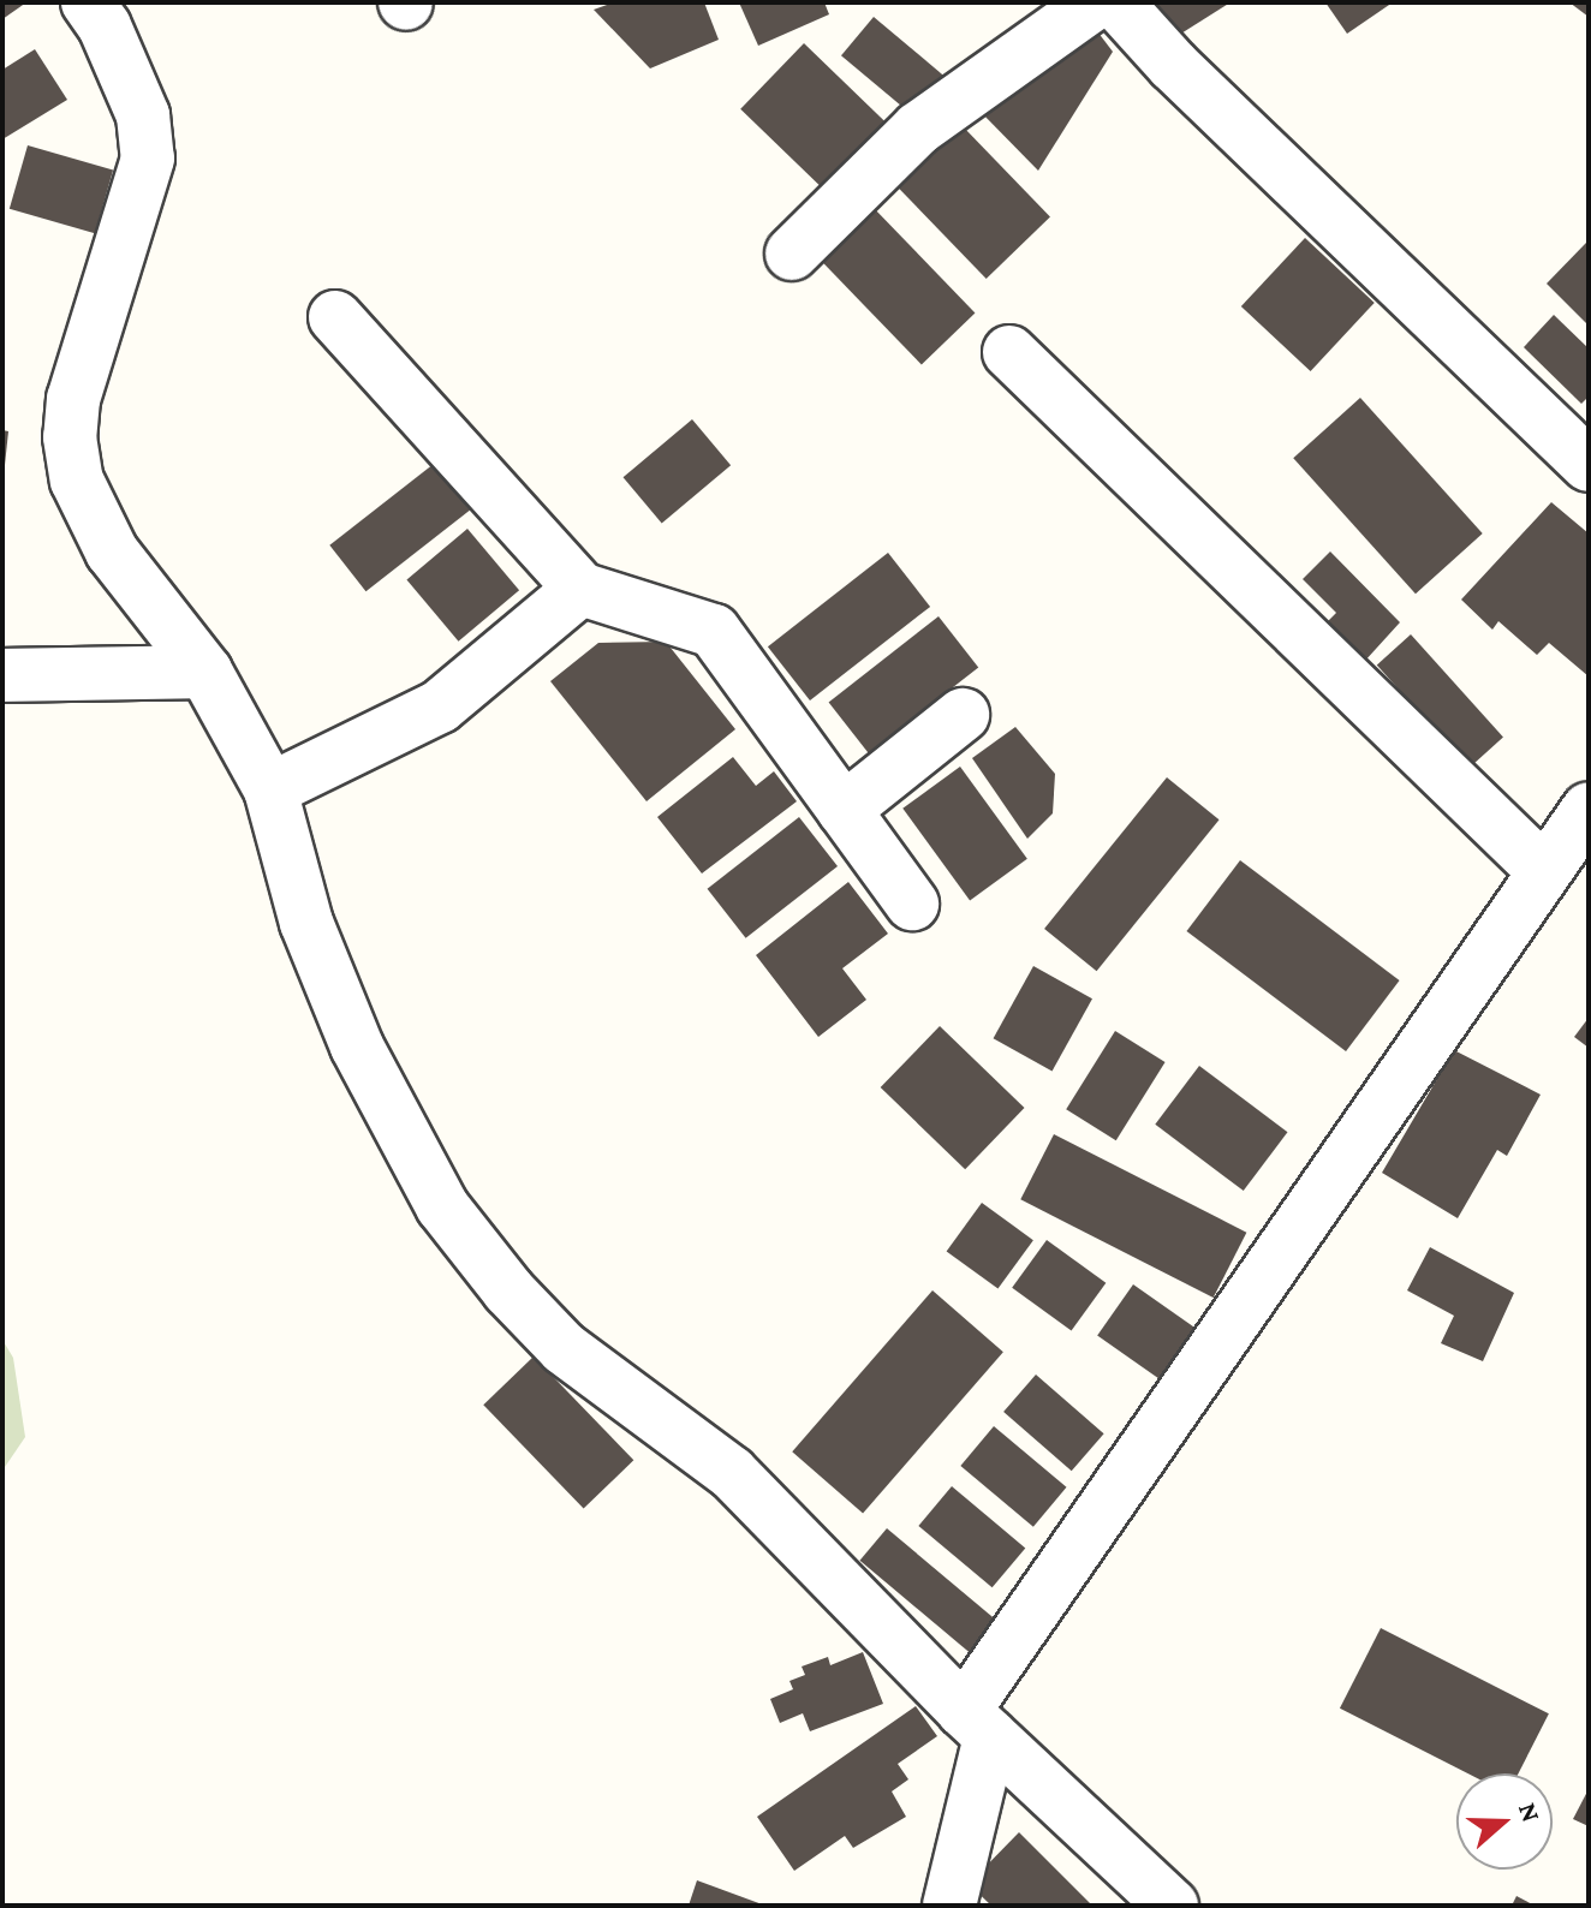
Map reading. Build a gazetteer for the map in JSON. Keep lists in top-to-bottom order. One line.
{"north":"right"}
